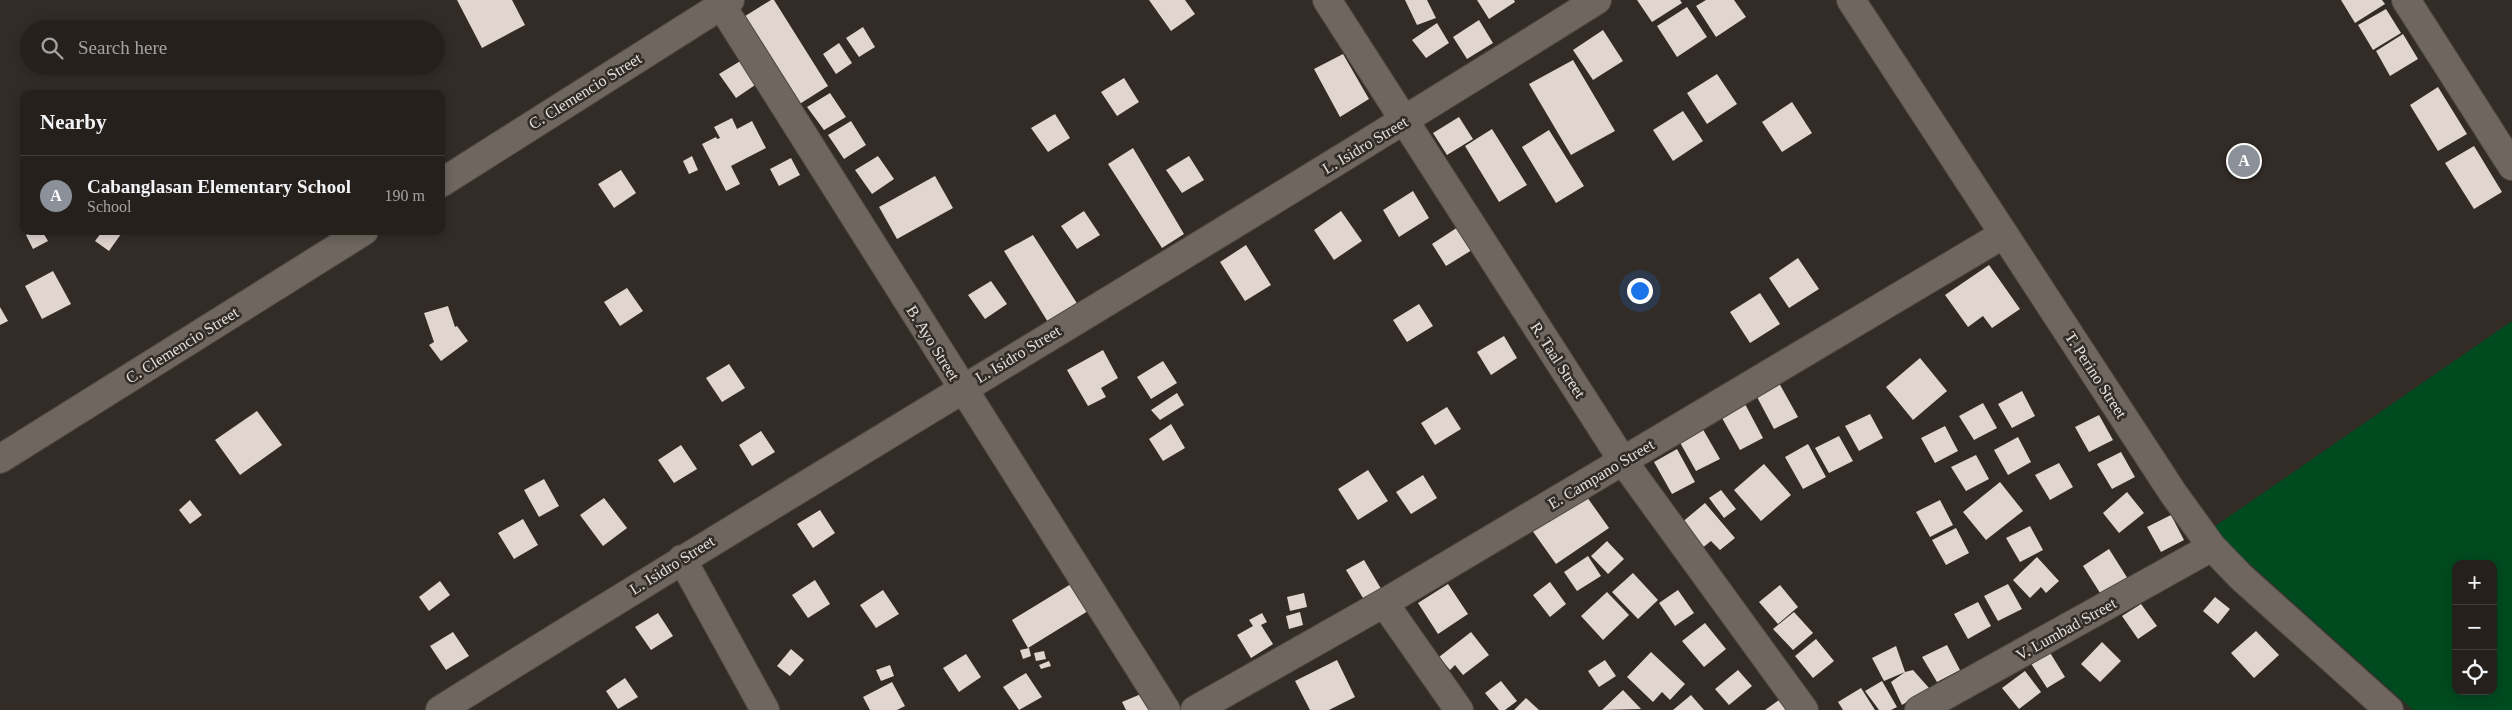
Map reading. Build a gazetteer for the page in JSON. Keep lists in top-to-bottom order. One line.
{"streets":{"street":["C. Clemencio Street","L. Isidro Street","B. Ayo Street","R. Taal Street","T. Perino Street","E. Campano Street","V. Lumbad Street"]},"crossings":[["C. Clemencio Street","B. Ayo Street"],["L. Isidro Street","B. Ayo Street"],["L. Isidro Street","R. Taal Street"],["R. Taal Street","E. Campano Street"],["T. Perino Street","E. Campano Street"],["T. Perino Street","V. Lumbad Street"]],"page":{"search":"Search here","heading":"Nearby","pins":"A","list":[{"mark":"A","name":"Cabanglasan Elementary School","note":"School","value":"190 m"}],"map_buttons":["+","−"]}}
